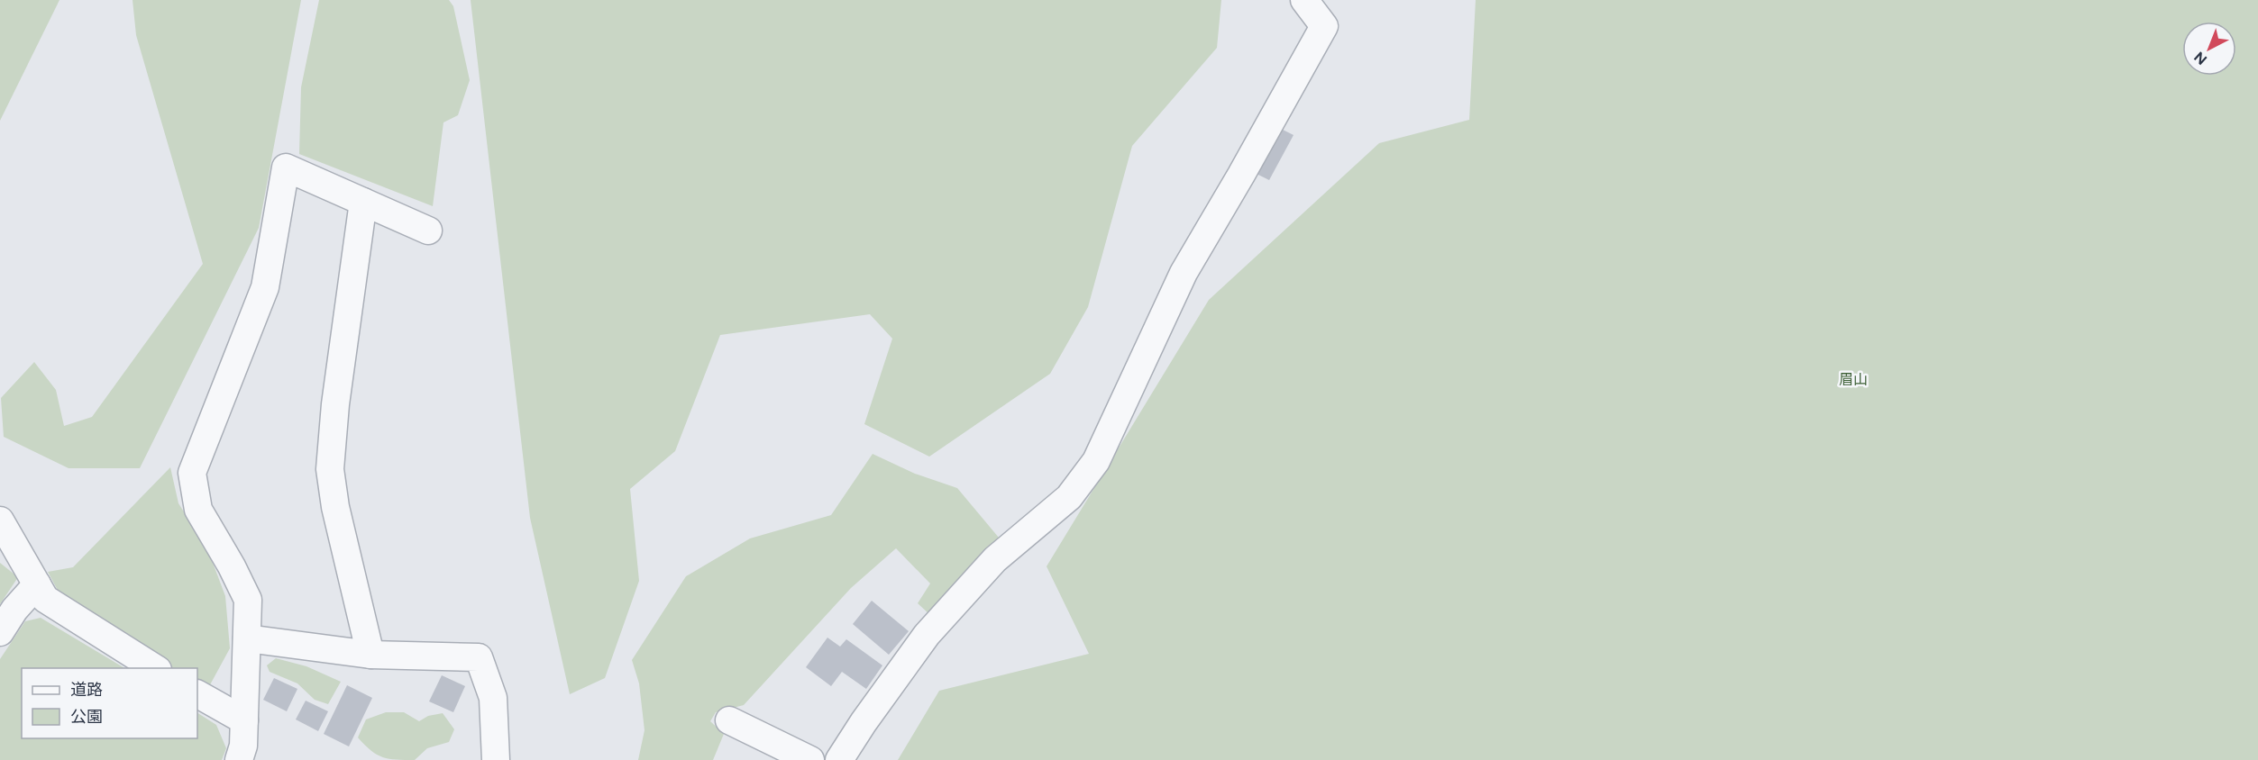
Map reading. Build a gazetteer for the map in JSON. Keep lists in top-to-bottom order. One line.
{"parks":["眉山"],"legend":["道路","公園"],"north":"bottom left"}
